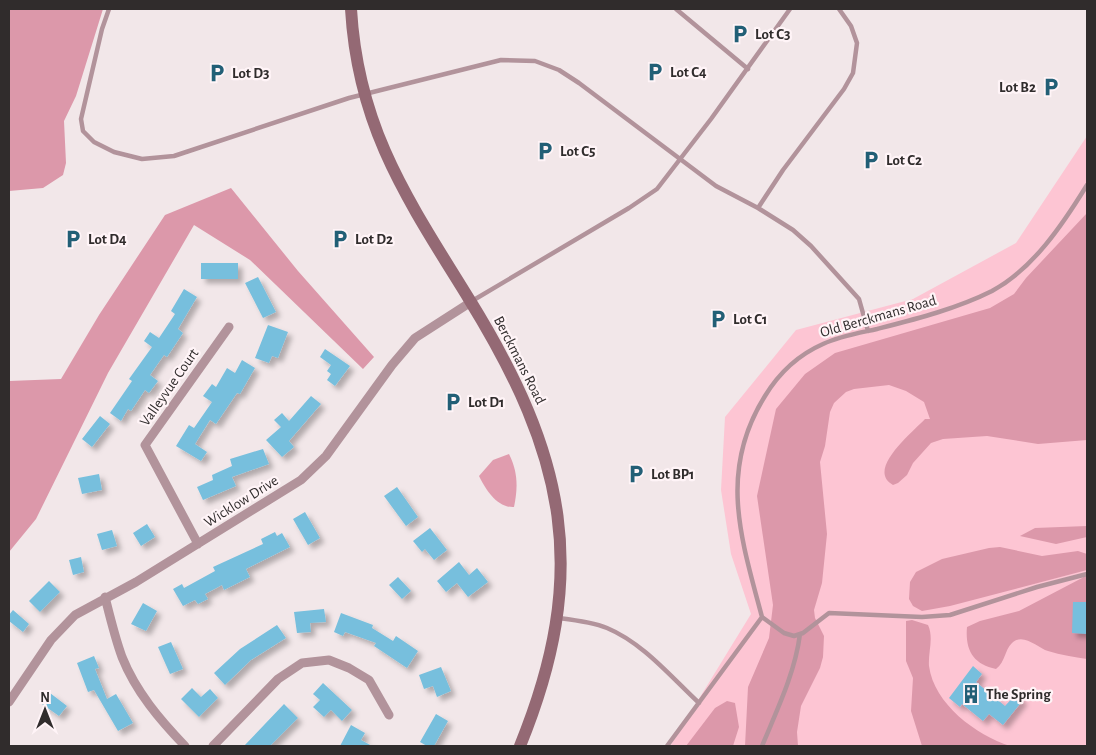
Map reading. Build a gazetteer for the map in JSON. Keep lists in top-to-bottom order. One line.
{"streets":{"main road":["Berckmans Road"],"street":["Valleyvue Court","Wicklow Drive"],"lane":["Old Berckmans Road"]},"crossings":[["Berckmans Road","Wicklow Drive"],["Valleyvue Court","Wicklow Drive"]],"places":{"parking":["Lot C3","Lot C4","Lot D3","Lot B2","Lot C5","Lot C2","Lot D4","Lot D2","Lot C1","Lot D1","Lot BP1"],"building":["The Spring"]},"north":"top"}
